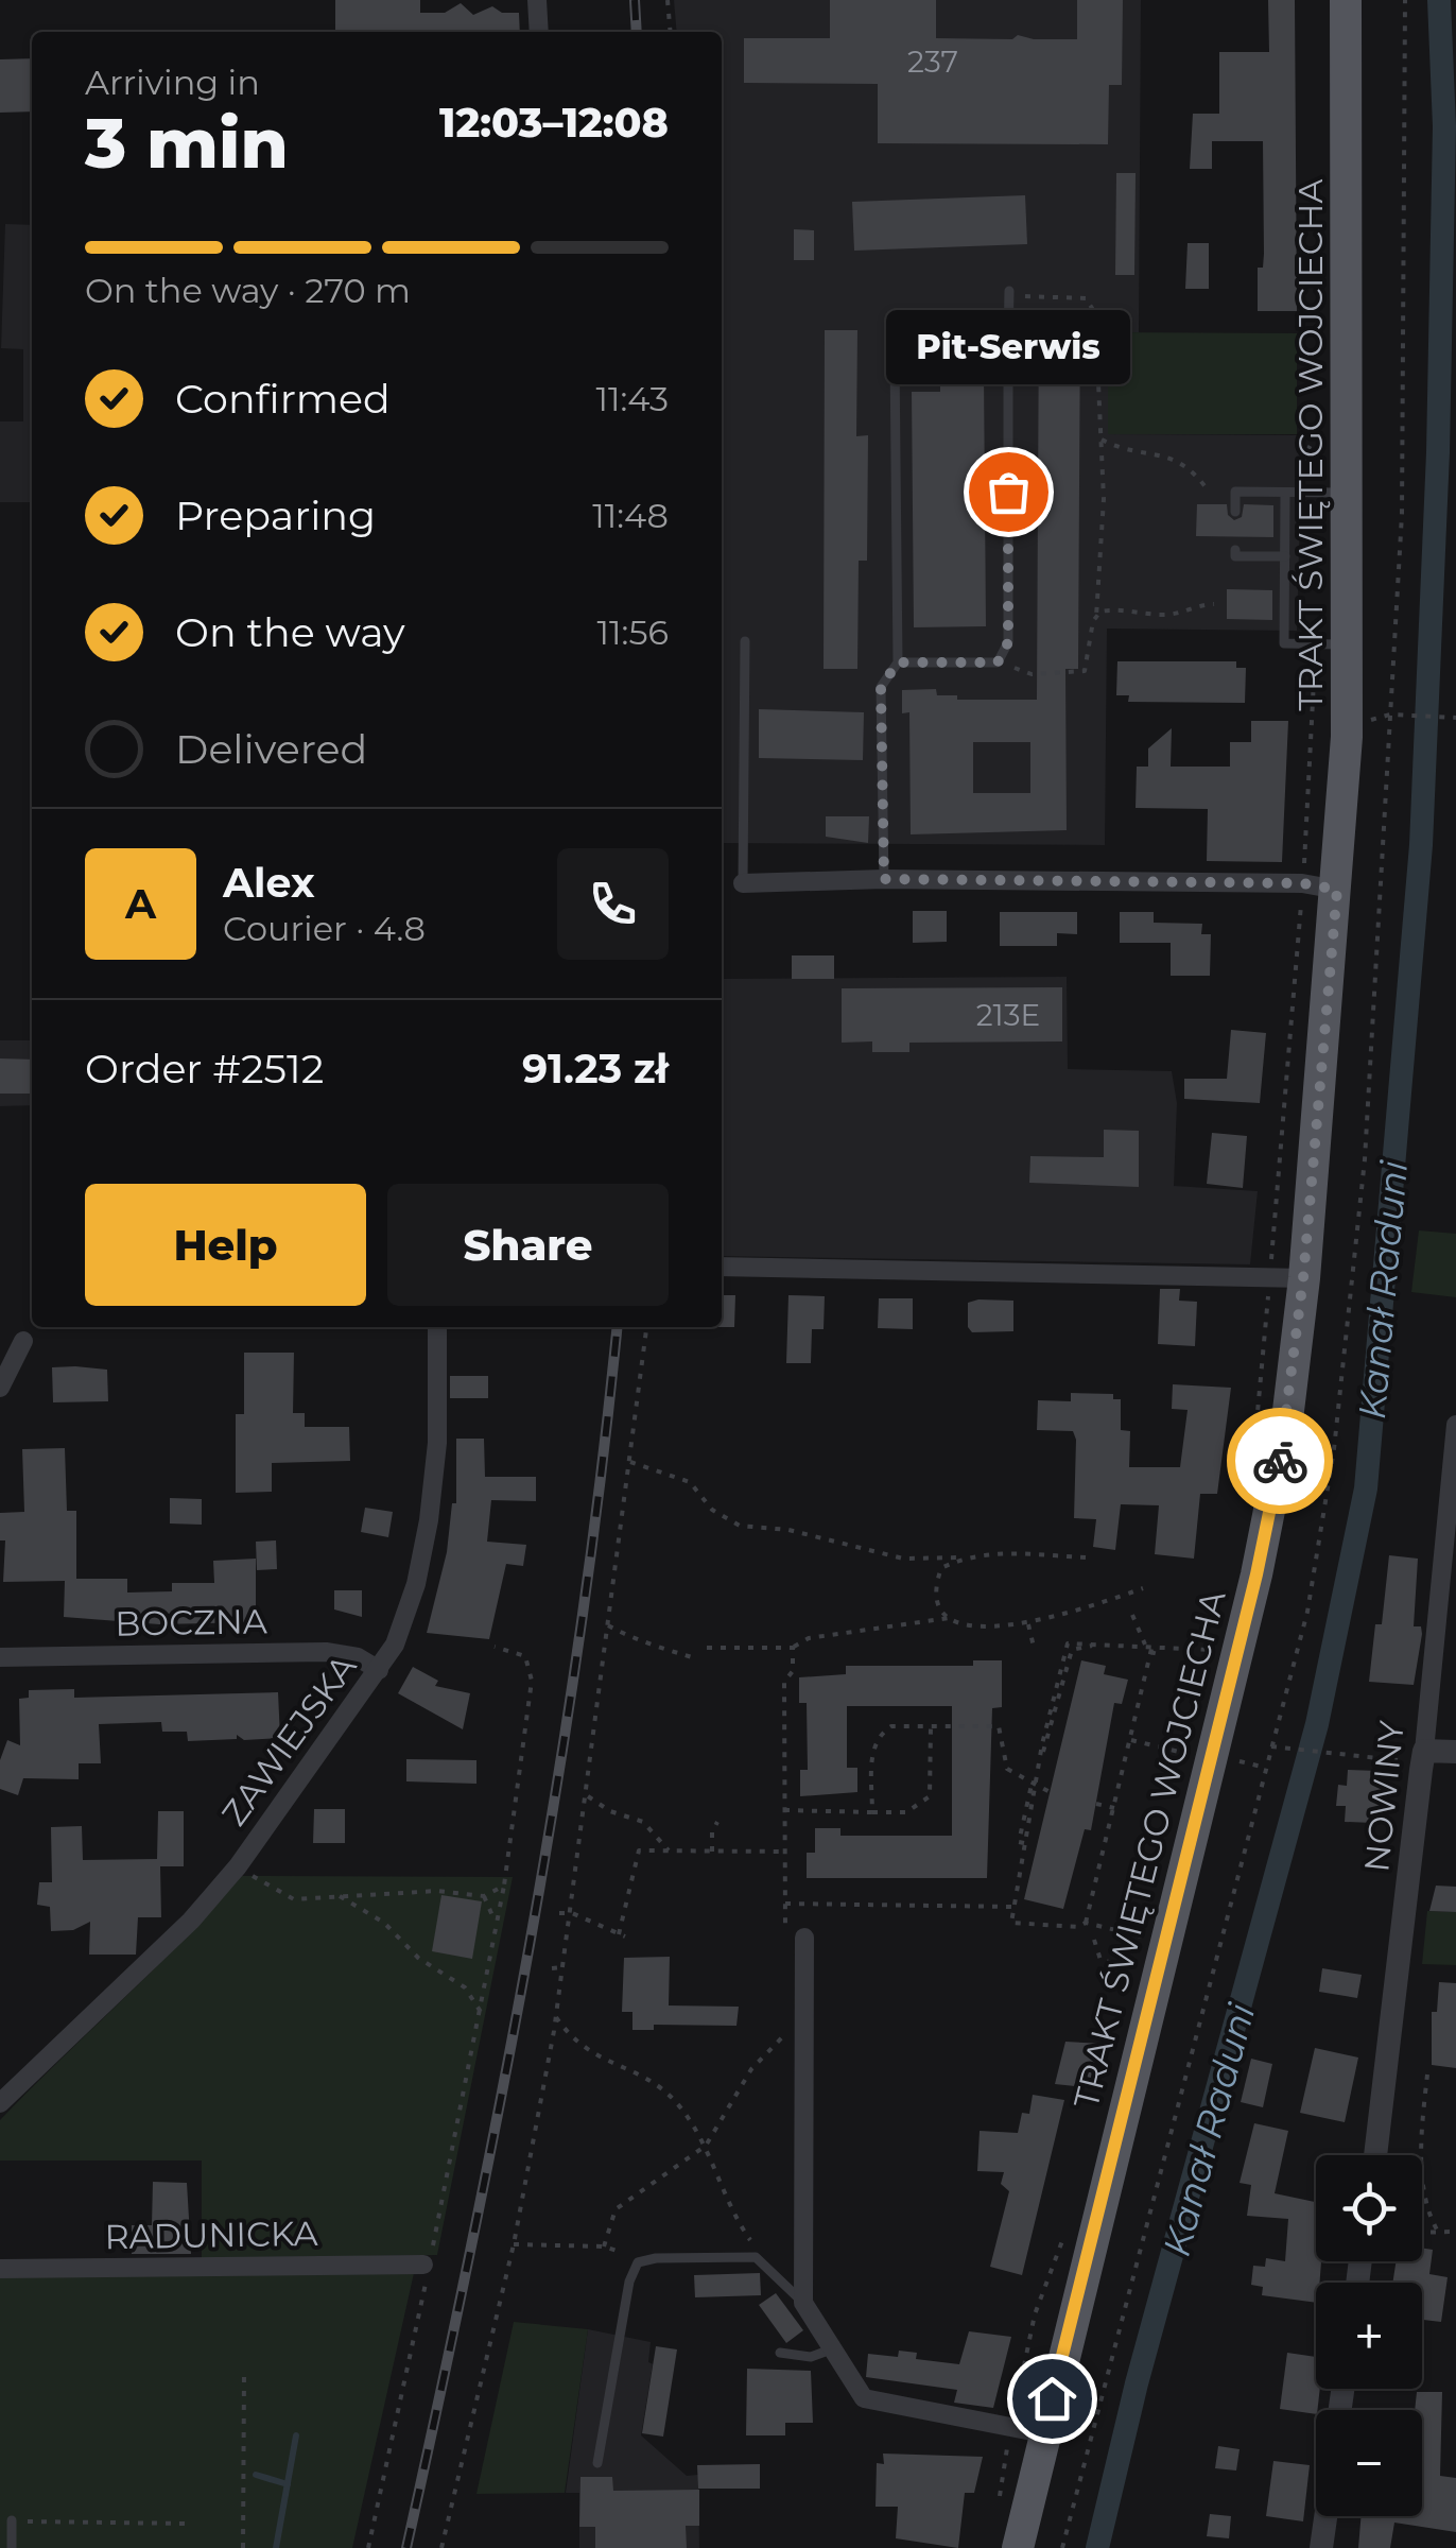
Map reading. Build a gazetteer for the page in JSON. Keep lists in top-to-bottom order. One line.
{"streets":{"main road":["TRAKT ŚWIĘTEGO WOJCIECHA"],"street":["BOCZNA","ZAWIEJSKA","NOWINY","RADUNICKA"]},"crossings":[["BOCZNA","ZAWIEJSKA"]],"water":["Kanał Raduni"],"places":["Pit-Serwis"],"house_numbers":["237","213E"],"page":{"heading":["3 min","Arriving in","12:03–12:08"],"panel":["Alex","Courier · 4.8","Order #2512","91.23 zł"],"bar":"On the way · 270 m","bubble":"Pit-Serwis","list":[["Confirmed","11:43"],["Preparing","11:48"],["On the way","11:56"],"Delivered"],"round":"A","buttons":["Help","Share"],"map_buttons":["+","−"]}}
